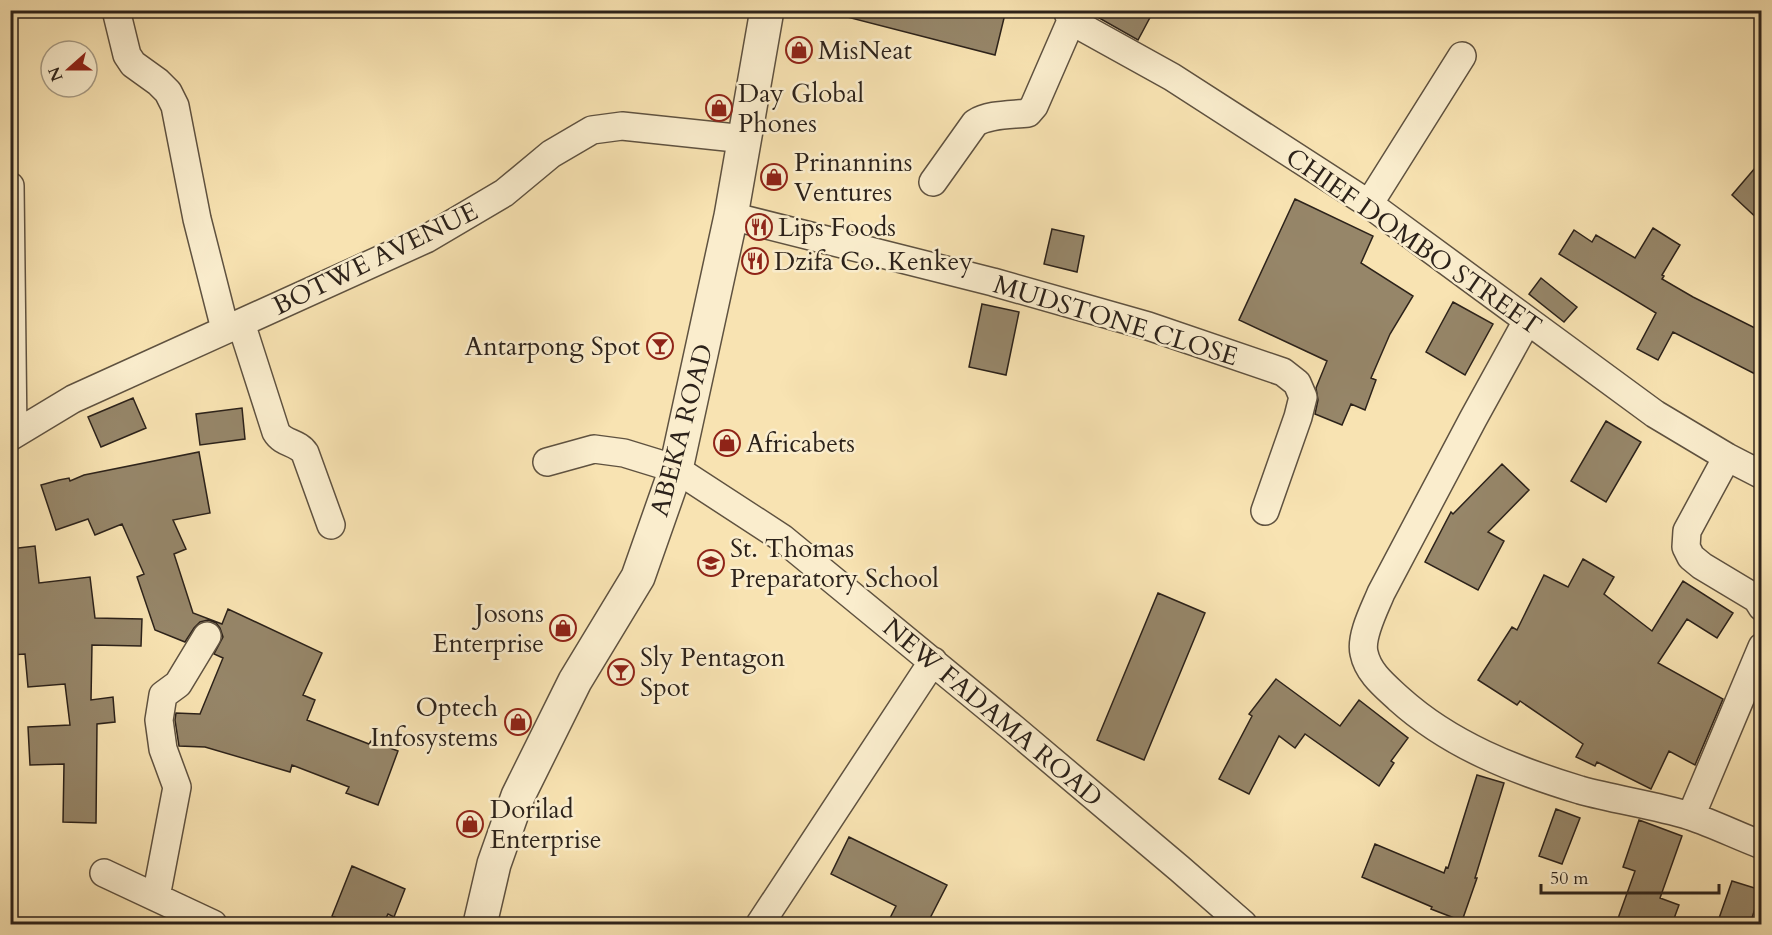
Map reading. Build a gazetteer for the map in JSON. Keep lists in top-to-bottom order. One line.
{"streets":{"street":["CHIEF DOMBO STREET","BOTWE AVENUE","MUDSTONE CLOSE","ABEKA ROAD","NEW FADAMA ROAD"]},"crossings":[["BOTWE AVENUE","ABEKA ROAD"],["MUDSTONE CLOSE","ABEKA ROAD"],["ABEKA ROAD","NEW FADAMA ROAD"]],"places":{"shop":["MisNeat","Day Global Phones","Prinannins Ventures","Africabets","Josons Enterprise","Optech Infosystems","Dorilad Enterprise"],"restaurant":["Lips Foods","Dzifa Co. Kenkey"],"bar":["Antarpong Spot","Sly Pentagon Spot"],"school or university":["St. Thomas Preparatory School"]},"scale_bar":"50 m","north":"left"}
